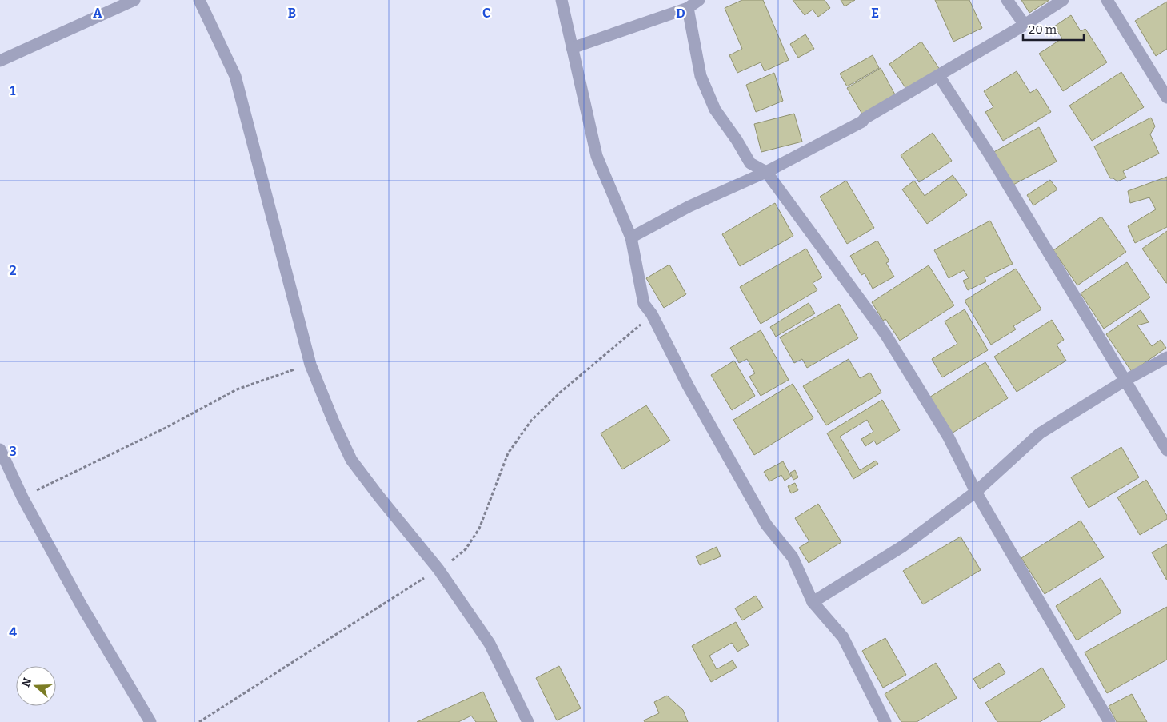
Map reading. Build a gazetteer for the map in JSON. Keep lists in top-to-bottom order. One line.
{"scale_bar":"20 m","north":"left","grid":{"columns":["A","B","C","D","E"],"rows":["1","2","3","4"]}}
